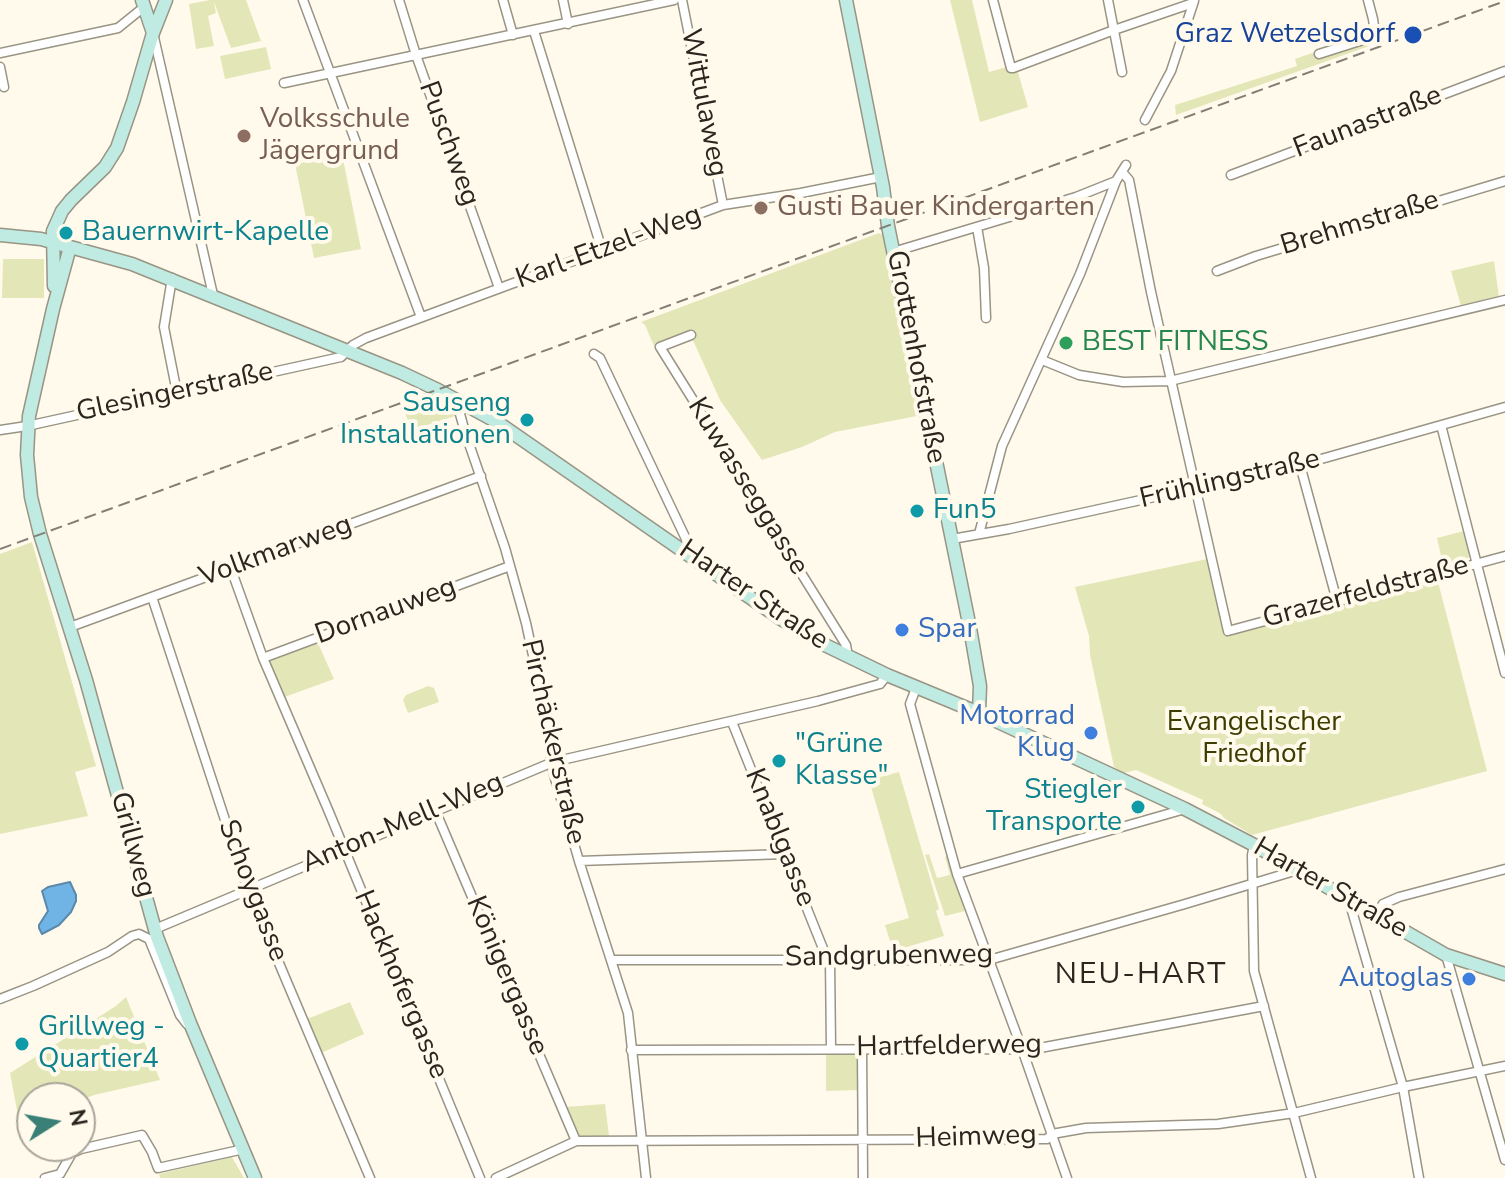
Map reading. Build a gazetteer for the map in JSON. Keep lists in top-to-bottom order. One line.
{"streets":{"main road":["Grottenhofstraße","Harter Straße","Grillweg"],"street":["Wittulaweg","Faunastraße","Puschweg","Brehmstraße","Karl-Etzel-Weg","Glesingerstraße","Frühlingstraße","Kuwasseggasse","Volkmarweg","Grazerfeldstraße","Dornauweg","Pirchäckerstraße","Anton-Mell-Weg","Knablgasse","Schoygasse","Sandgrubenweg","Königergasse","Hackhofergasse","Hartfelderweg","Heimweg"]},"crossings":[["Wittulaweg","Karl-Etzel-Weg"],["Puschweg","Karl-Etzel-Weg"],["Karl-Etzel-Weg","Grottenhofstraße"],["Karl-Etzel-Weg","Glesingerstraße"],["Karl-Etzel-Weg","Harter Straße"],["Grottenhofstraße","Frühlingstraße"],["Grottenhofstraße","Harter Straße"],["Glesingerstraße","Harter Straße"],["Glesingerstraße","Grillweg"],["Frühlingstraße","Grazerfeldstraße"],["Kuwasseggasse","Harter Straße"],["Volkmarweg","Pirchäckerstraße"],["Volkmarweg","Grillweg"],["Volkmarweg","Schoygasse"],["Volkmarweg","Hackhofergasse"],["Harter Straße","Pirchäckerstraße"],["Harter Straße","Anton-Mell-Weg"],["Harter Straße","Sandgrubenweg"],["Dornauweg","Pirchäckerstraße"],["Dornauweg","Hackhofergasse"],["Pirchäckerstraße","Anton-Mell-Weg"],["Pirchäckerstraße","Sandgrubenweg"],["Pirchäckerstraße","Hartfelderweg"],["Pirchäckerstraße","Heimweg"],["Anton-Mell-Weg","Knablgasse"],["Anton-Mell-Weg","Grillweg"],["Anton-Mell-Weg","Schoygasse"],["Anton-Mell-Weg","Königergasse"],["Anton-Mell-Weg","Hackhofergasse"],["Knablgasse","Sandgrubenweg"],["Knablgasse","Hartfelderweg"],["Königergasse","Heimweg"]],"districts":["NEU-HART"],"parks":["Evangelischer Friedhof"],"places":["Graz Wetzelsdorf","Volksschule Jägergrund","Gusti Bauer Kindergarten","Bauernwirt-Kapelle","BEST FITNESS","Sauseng Installationen","Fun5","Spar","Motorrad Klug","\"Grüne Klasse\"","Stiegler Transporte","Autoglas","Grillweg - Quartier4"],"north":"right"}
